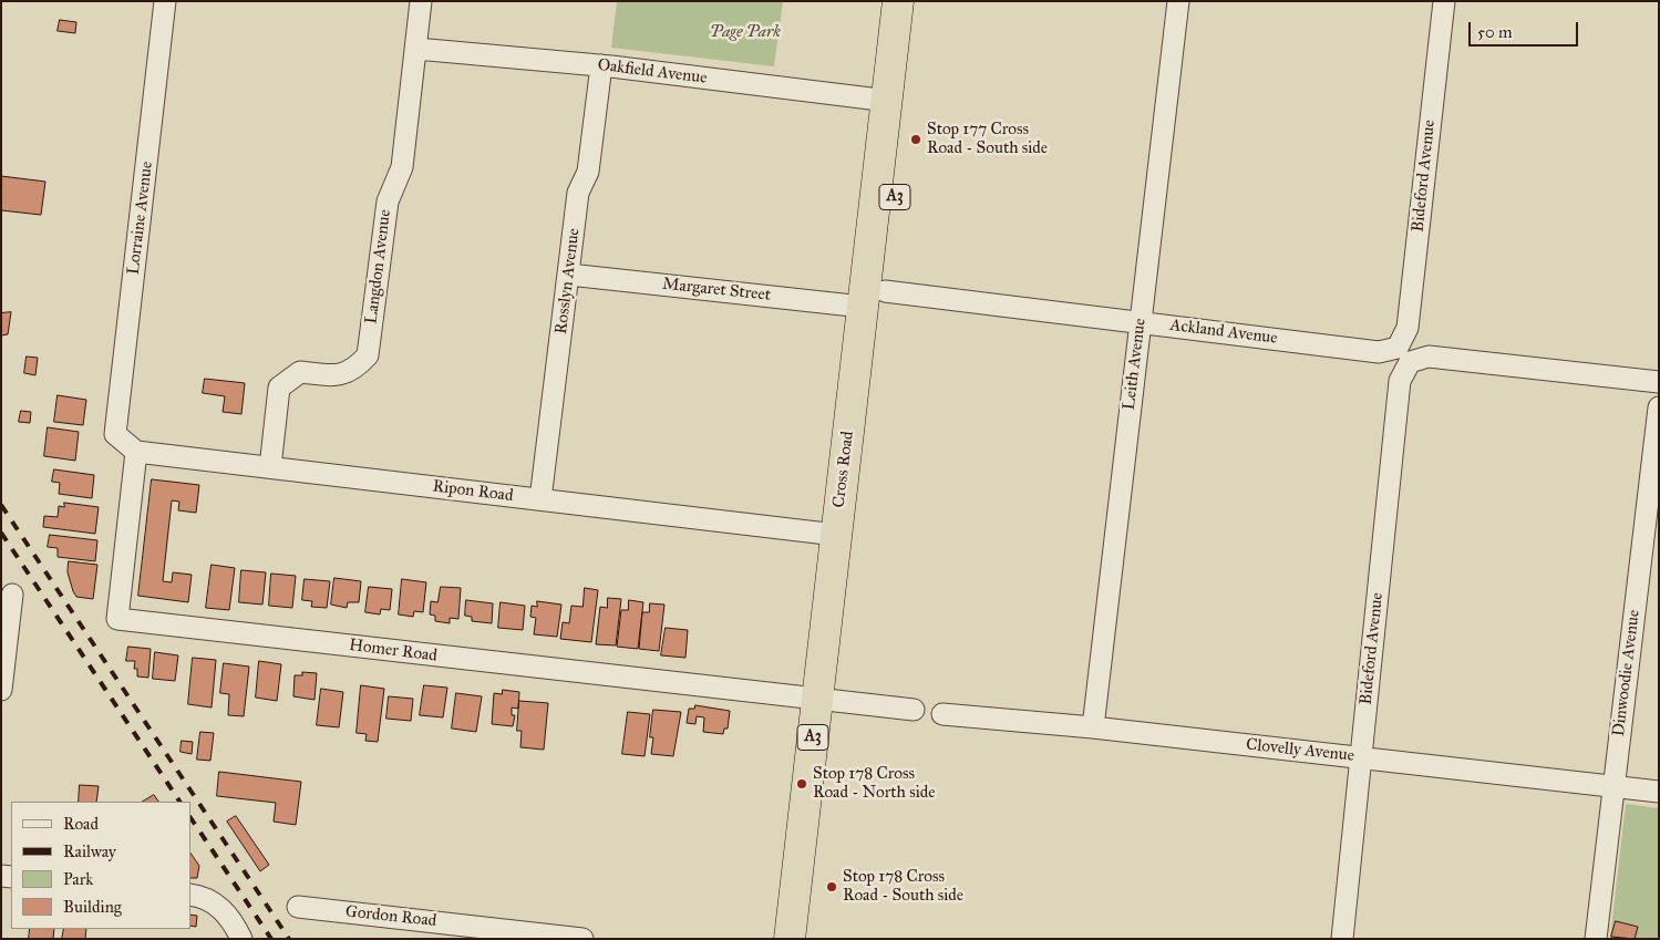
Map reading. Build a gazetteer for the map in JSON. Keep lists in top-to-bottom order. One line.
{"streets":{"highway":["A3","Cross Road"],"street":["Oakfield Avenue","Bideford Avenue","Lorraine Avenue","Langdon Avenue","Rosslyn Avenue","Margaret Street","Ackland Avenue","Leith Avenue","Ripon Road","Homer Road","Dinwoodie Avenue","Clovelly Avenue","Gordon Road"]},"crossings":[["Oakfield Avenue","Langdon Avenue"],["Oakfield Avenue","Rosslyn Avenue"],["Oakfield Avenue","Cross Road"],["Bideford Avenue","Ackland Avenue"],["Bideford Avenue","Clovelly Avenue"],["Lorraine Avenue","Ripon Road"],["Lorraine Avenue","Homer Road"],["Langdon Avenue","Ripon Road"],["Rosslyn Avenue","Margaret Street"],["Rosslyn Avenue","Ripon Road"],["Margaret Street","Ackland Avenue"],["Margaret Street","Cross Road"],["Ackland Avenue","Leith Avenue"],["Ackland Avenue","Cross Road"],["Leith Avenue","Clovelly Avenue"],["Cross Road","Ripon Road"],["Cross Road","Homer Road"],["Ripon Road","Homer Road"],["Dinwoodie Avenue","Clovelly Avenue"]],"parks":["Page Park"],"places":["Stop 177 Cross Road - South side","Stop 178 Cross Road - North side","Stop 178 Cross Road - South side"],"legend":["Road","Railway","Park","Building"],"scale_bar":"50 m"}
